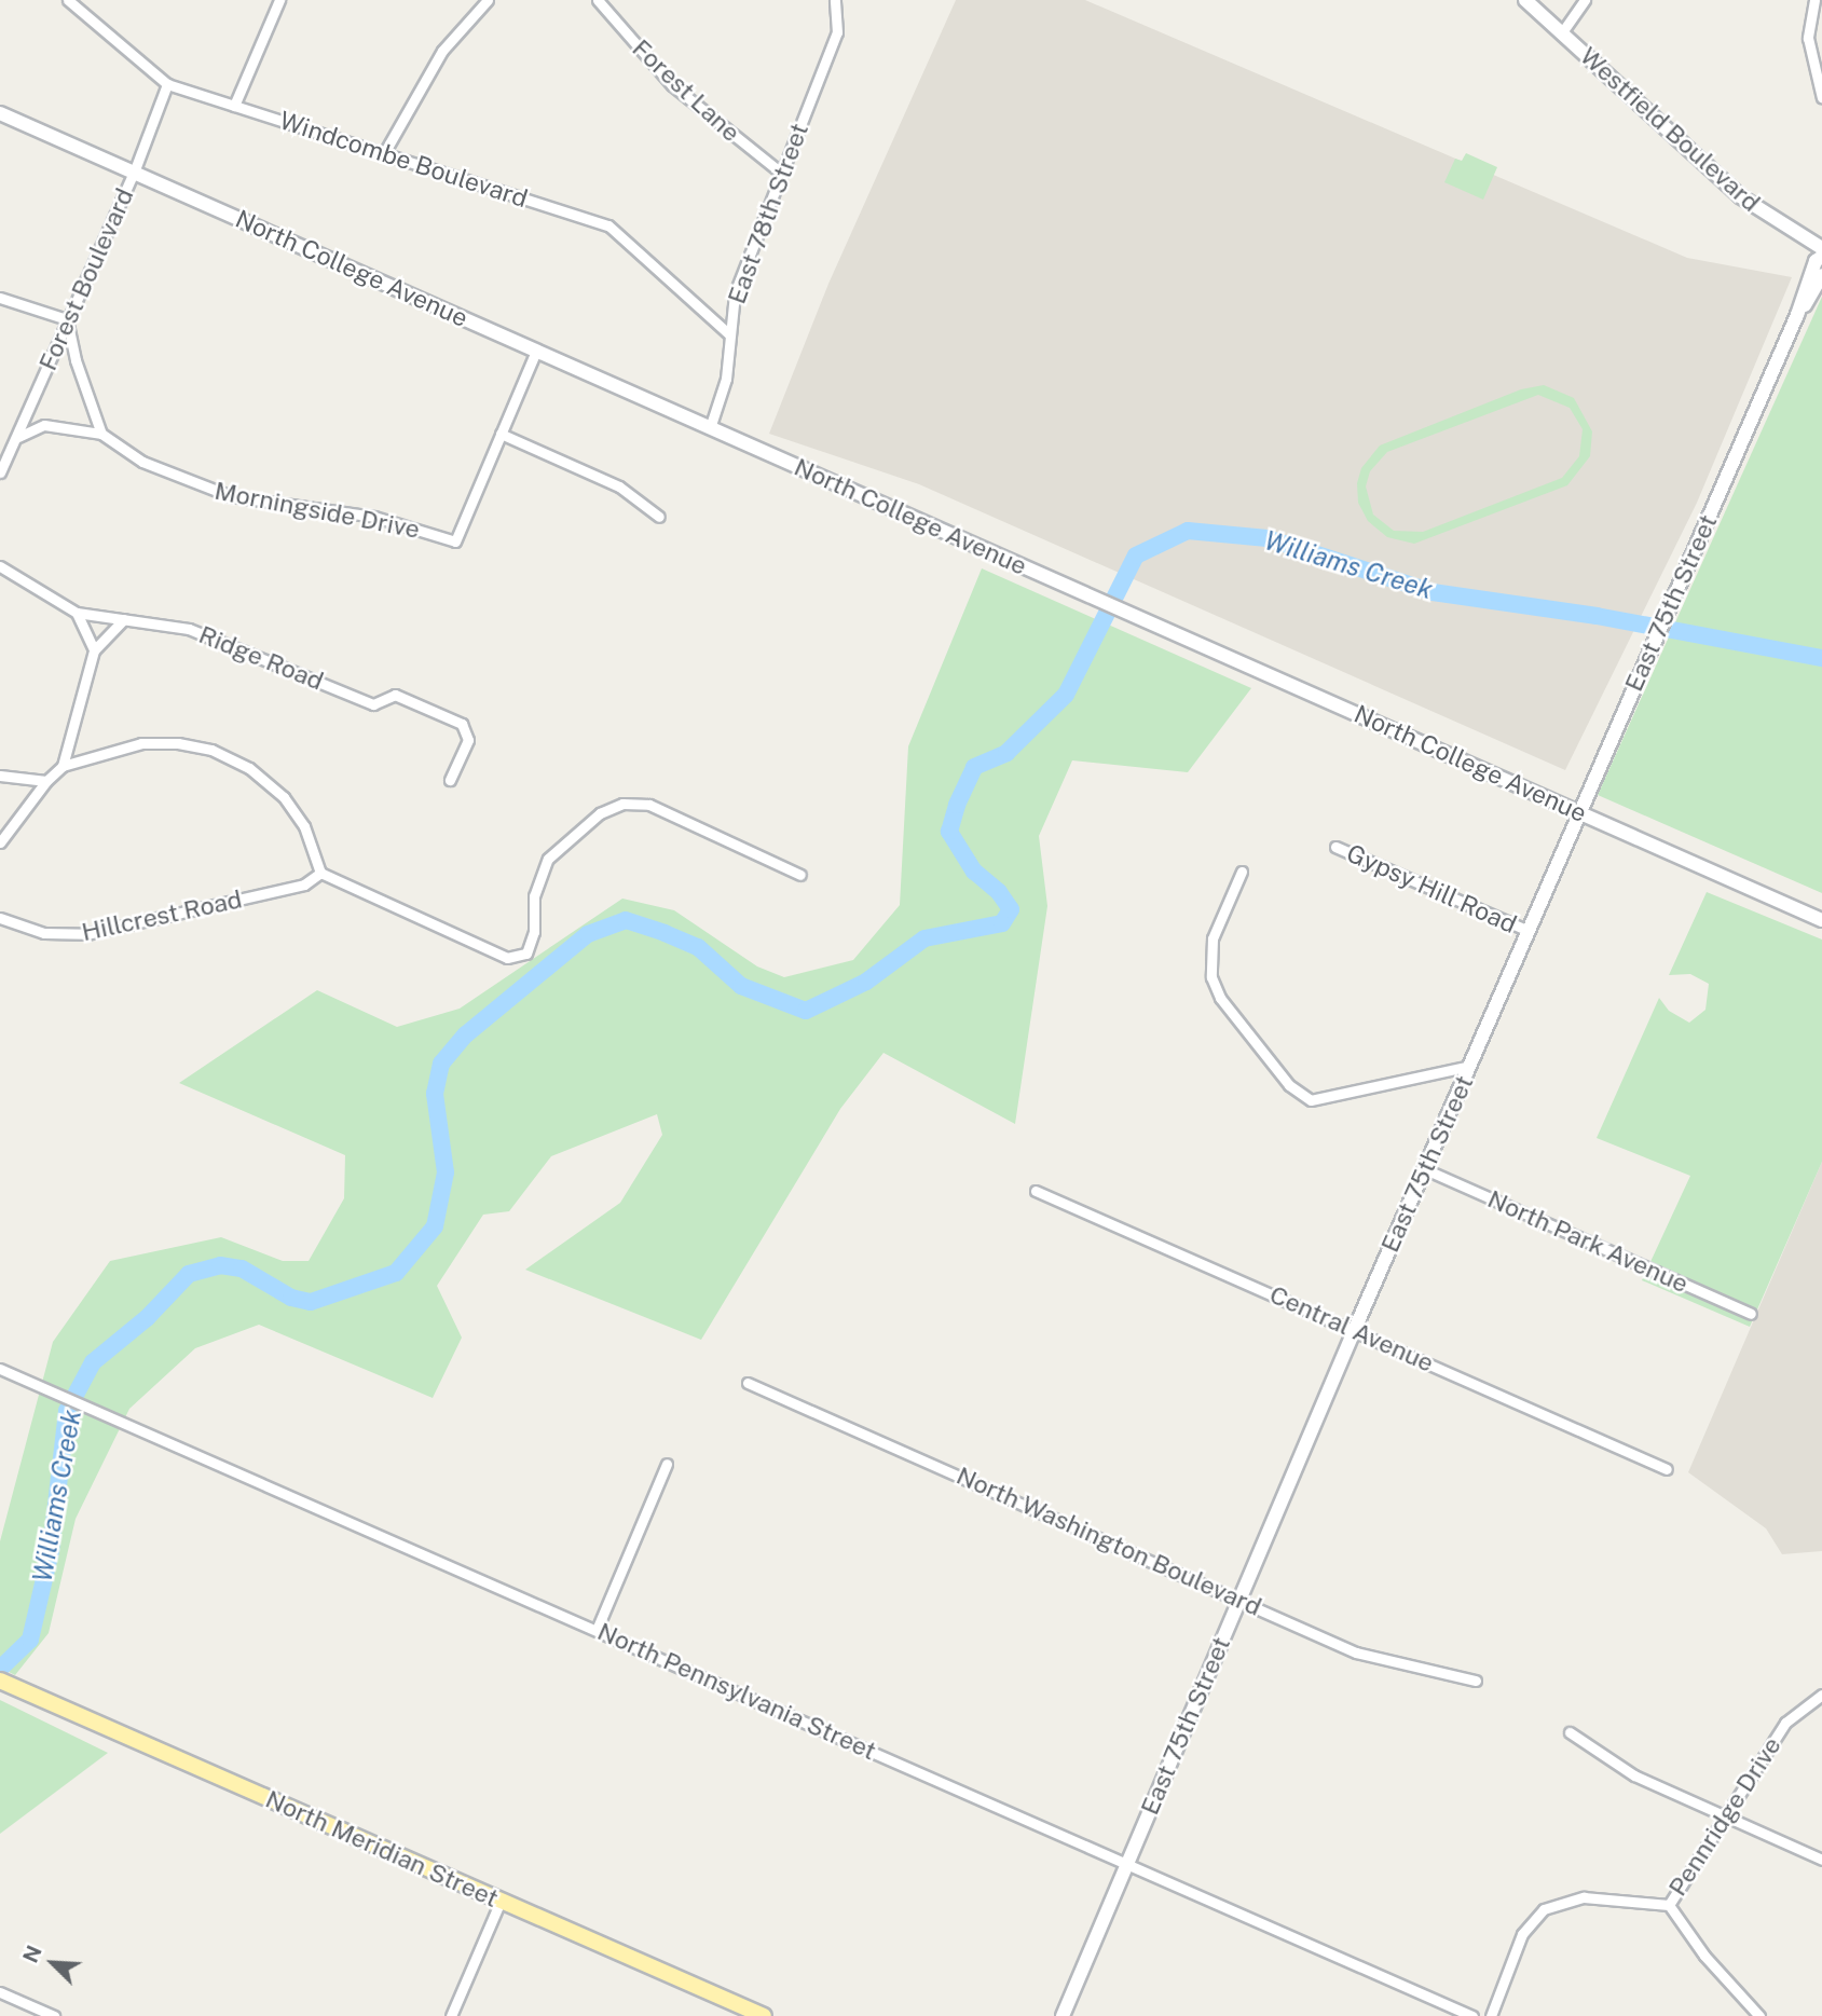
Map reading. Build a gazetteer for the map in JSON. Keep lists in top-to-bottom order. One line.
{"streets":{"main road":["North Meridian Street"],"street":["Forest Lane","Westfield Boulevard","Windcombe Boulevard","East 78th Street","North College Avenue","Forest Boulevard","Morningside Drive","East 75th Street","Ridge Road","Gypsy Hill Road","Hillcrest Road","North Park Avenue","Central Avenue","North Washington Boulevard","North Pennsylvania Street","Pennridge Drive"]},"crossings":[["Forest Lane","East 78th Street"],["Windcombe Boulevard","East 78th Street"],["Windcombe Boulevard","Forest Boulevard"],["East 78th Street","North College Avenue"],["North College Avenue","Forest Boulevard"],["North College Avenue","East 75th Street"],["Forest Boulevard","Morningside Drive"],["East 75th Street","Gypsy Hill Road"],["East 75th Street","North Park Avenue"],["East 75th Street","Central Avenue"],["East 75th Street","North Washington Boulevard"],["East 75th Street","North Pennsylvania Street"]],"water":["Williams Creek"],"north":"top left"}
